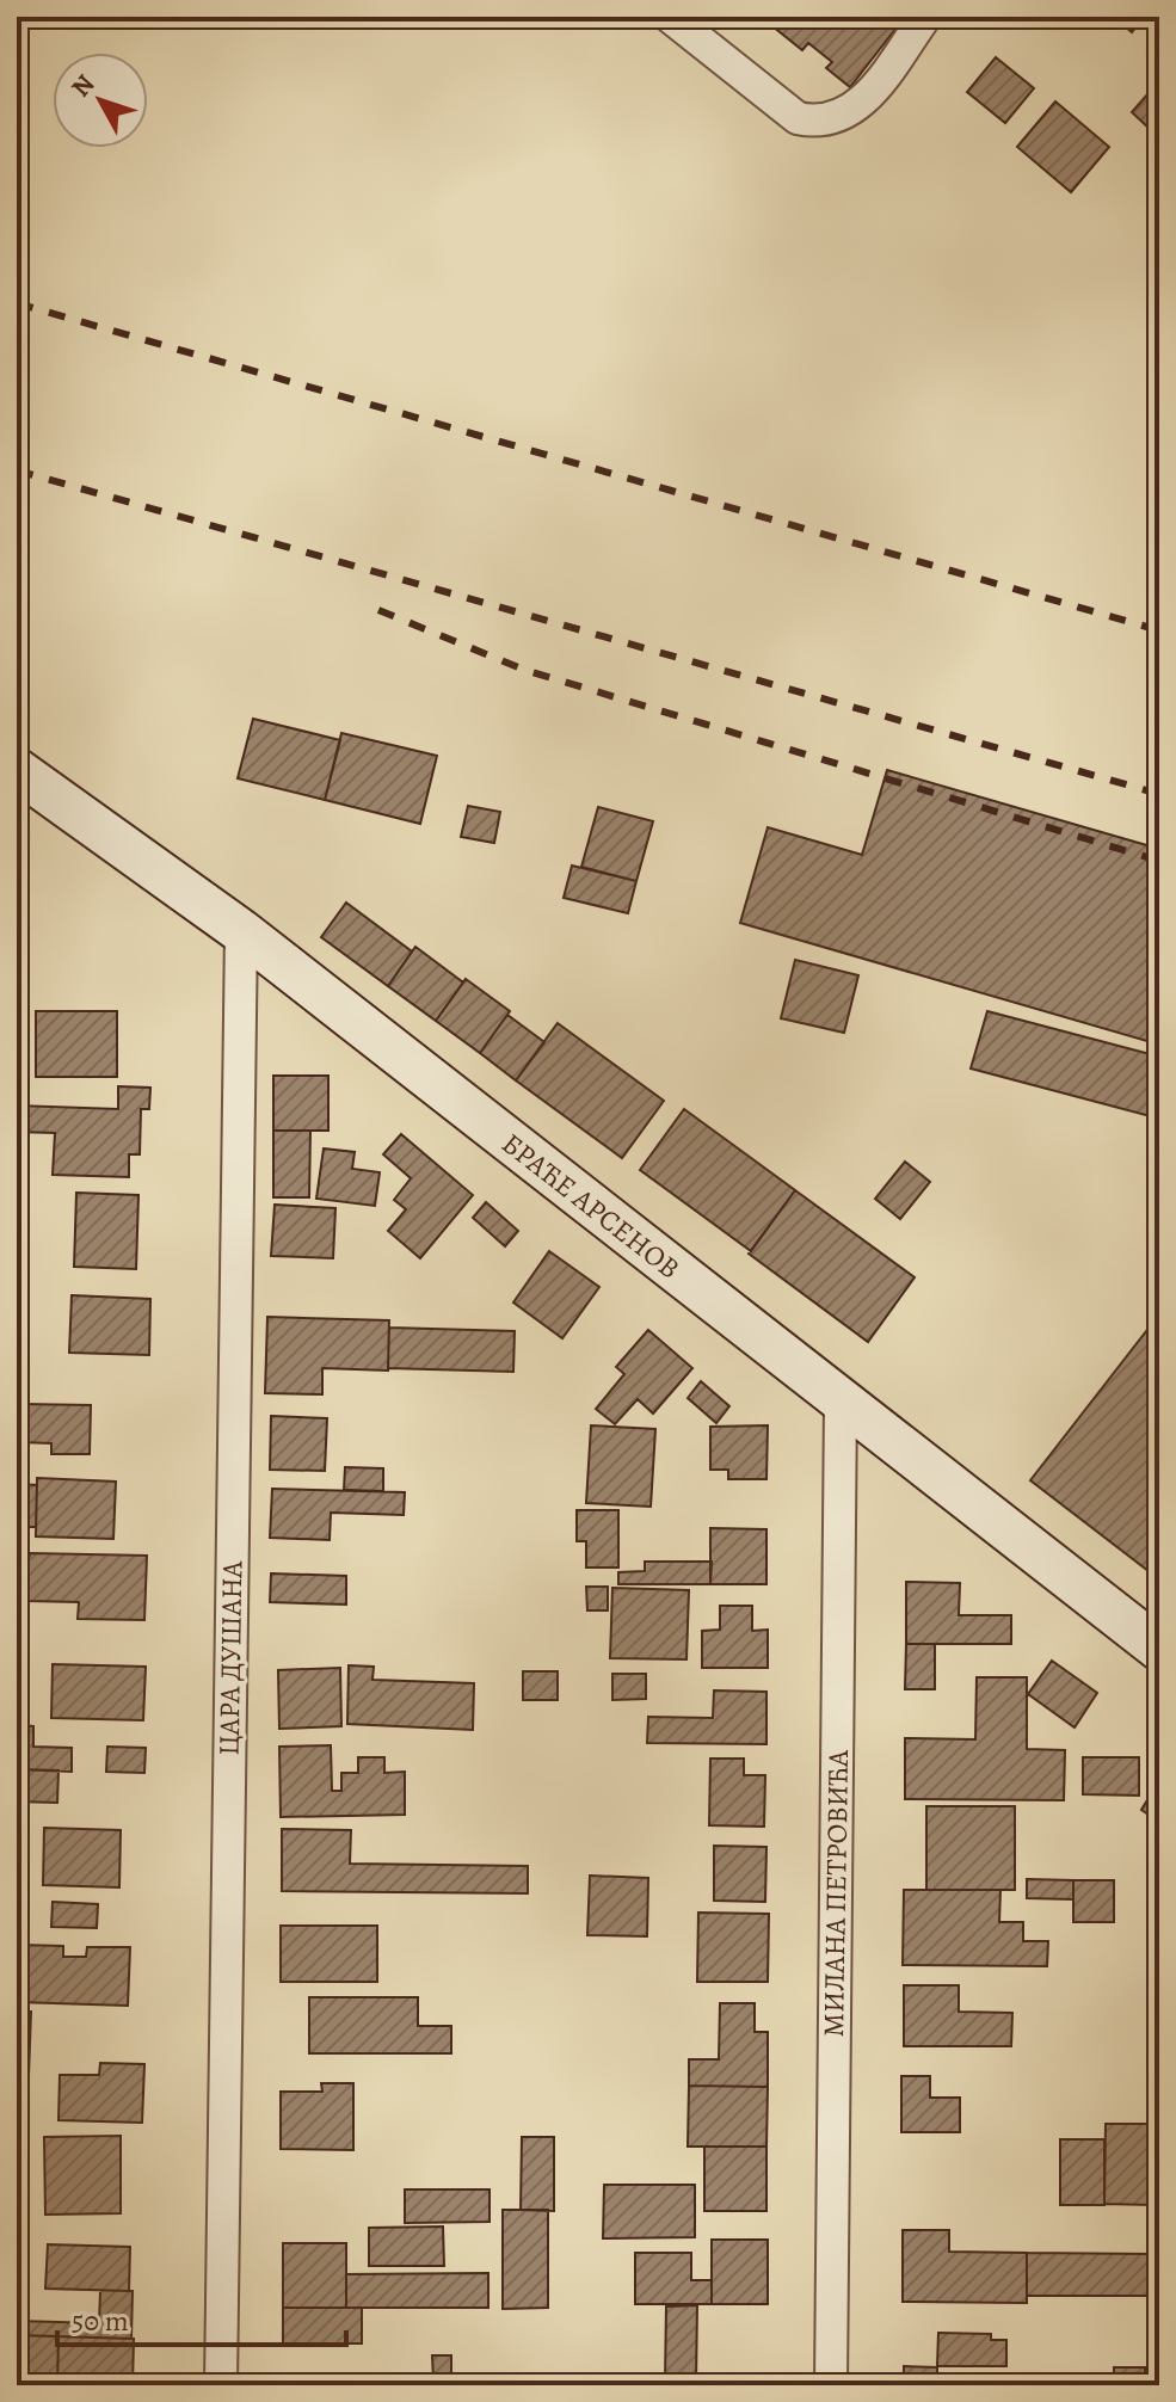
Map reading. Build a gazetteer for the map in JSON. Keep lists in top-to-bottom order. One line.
{"streets":{"main road":["БРАЋЕ АРСЕНОВ"],"street":["ЦАРА ДУШАНА","МИЛАНА ПЕТРОВИЋА"]},"crossings":[["БРАЋЕ АРСЕНОВ","ЦАРА ДУШАНА"],["БРАЋЕ АРСЕНОВ","МИЛАНА ПЕТРОВИЋА"]],"scale_bar":"50 m","north":"top left"}
